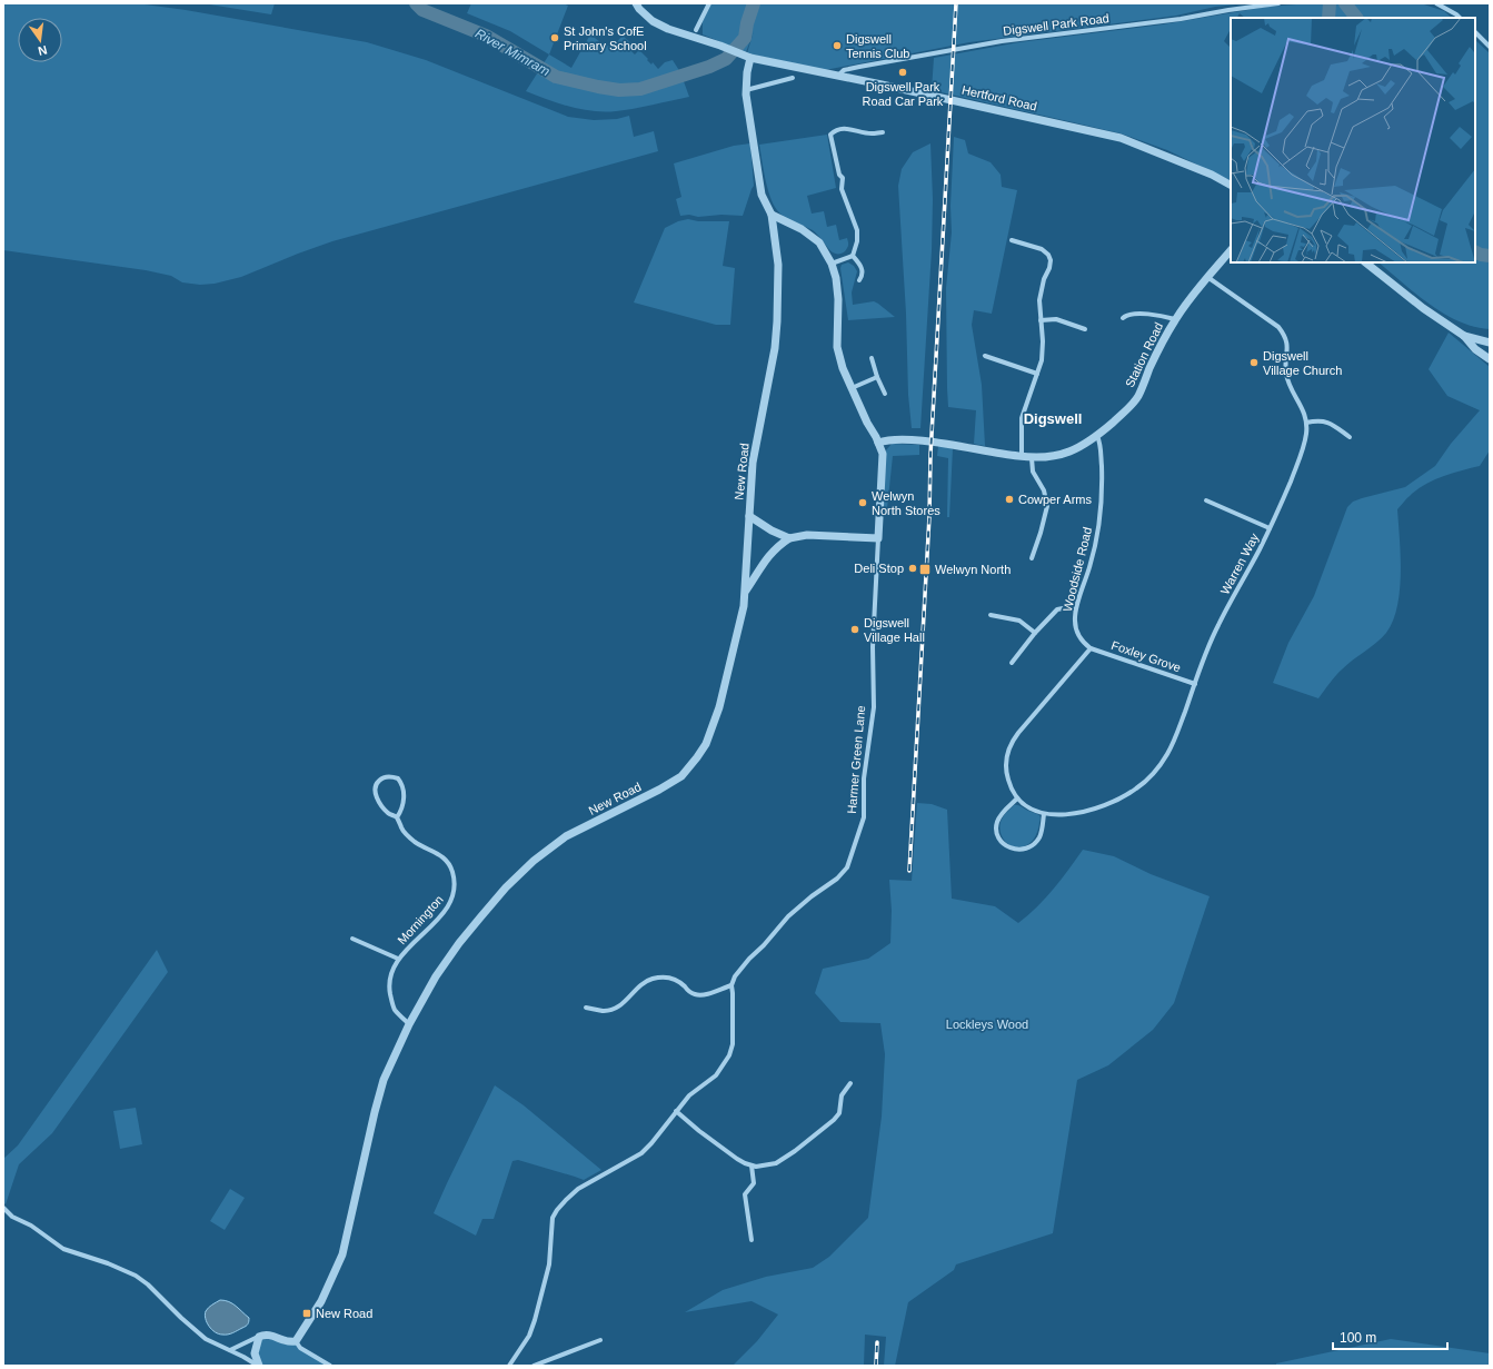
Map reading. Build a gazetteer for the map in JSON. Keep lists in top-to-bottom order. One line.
{"streets":{"street":["Digswell Park Road","Hertford Road","Station Road","New Road","Warren Way","Woodside Road","Foxley Grove","Harmer Green Lane","Mornington"]},"crossings":[["Digswell Park Road","Hertford Road"],["Station Road","Warren Way"],["Station Road","Woodside Road"],["Station Road","Harmer Green Lane"],["New Road","Harmer Green Lane"],["New Road","Mornington"],["Warren Way","Foxley Grove"],["Woodside Road","Foxley Grove"]],"districts":["Digswell"],"water":["River Mimram"],"parks":["Lockleys Wood"],"places":{"other":["St John's CofE Primary School","Digswell Tennis Club","Digswell Park Road Car Park","Digswell Village Church","Cowper Arms","Welwyn North Stores","Deli Stop","Digswell Village Hall"],"transit":["Welwyn North","New Road"]},"scale_bar":"100 m","north":"bottom"}
